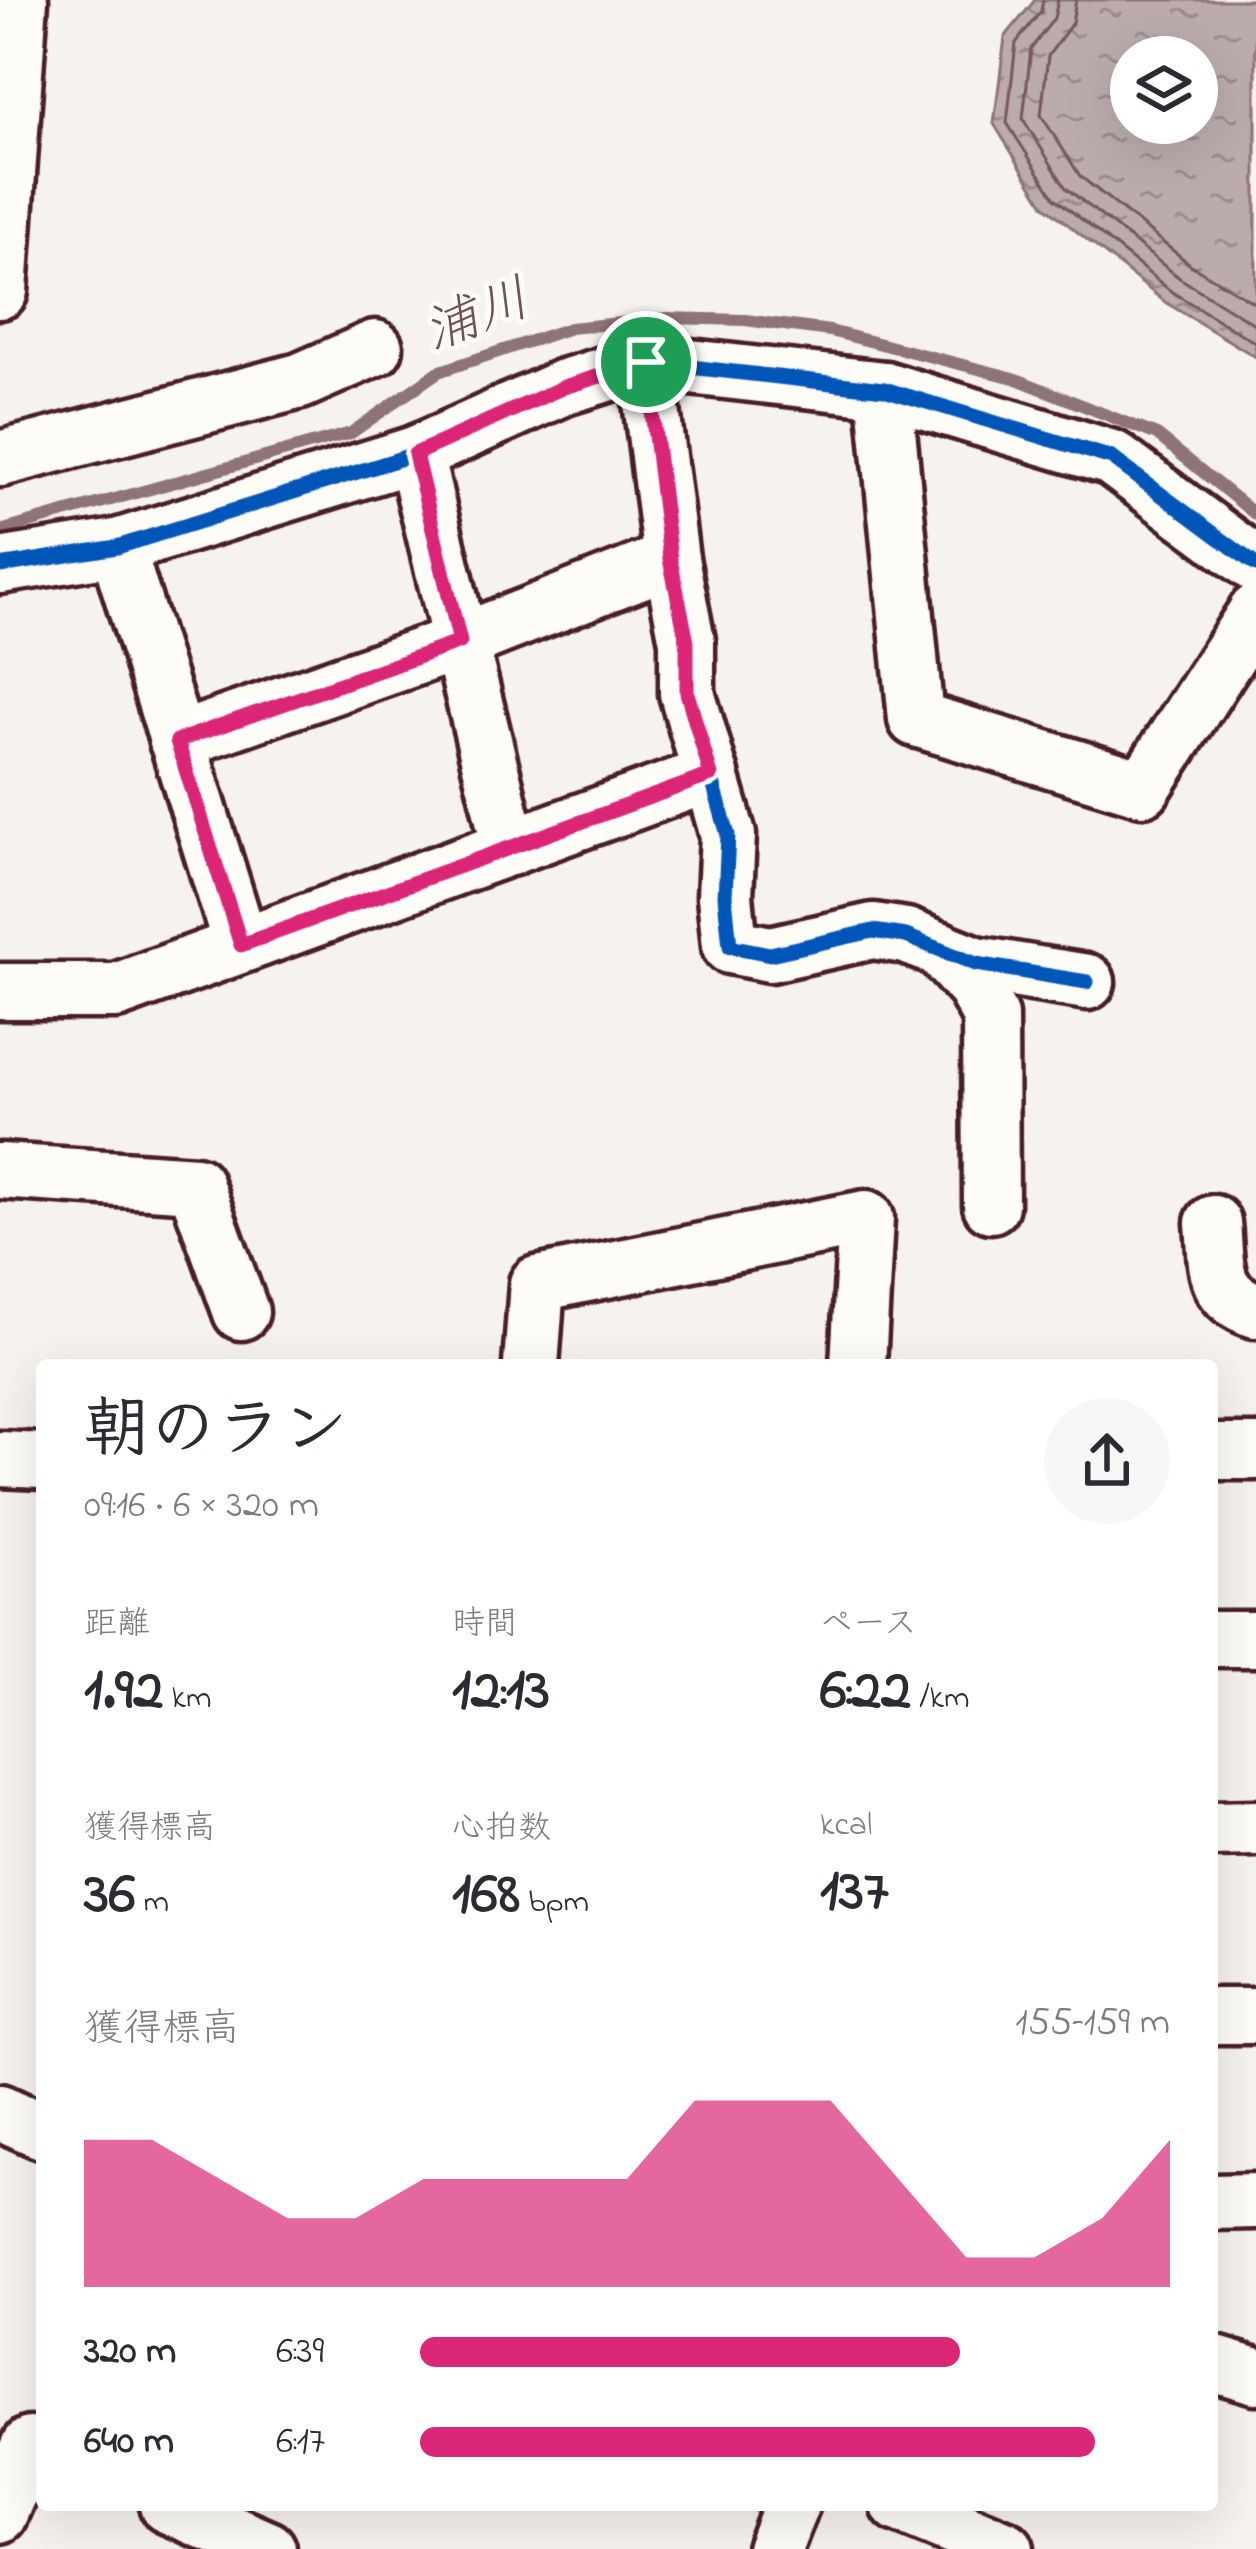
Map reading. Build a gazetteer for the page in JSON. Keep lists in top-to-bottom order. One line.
{"water":["浦川"],"page":{"heading":["朝のラン","09:16 · 6 × 320 m"],"stats":[["距離","1.92 km"],["時間","12:13"],["ペース","6:22 /km"],["獲得標高","36 m"],["心拍数","168 bpm"],["kcal","137"]],"chart":["獲得標高","155–159 m"],"list":[{"name":"320 m","note":"6:39"},{"name":"640 m","note":"6:17"}]}}
